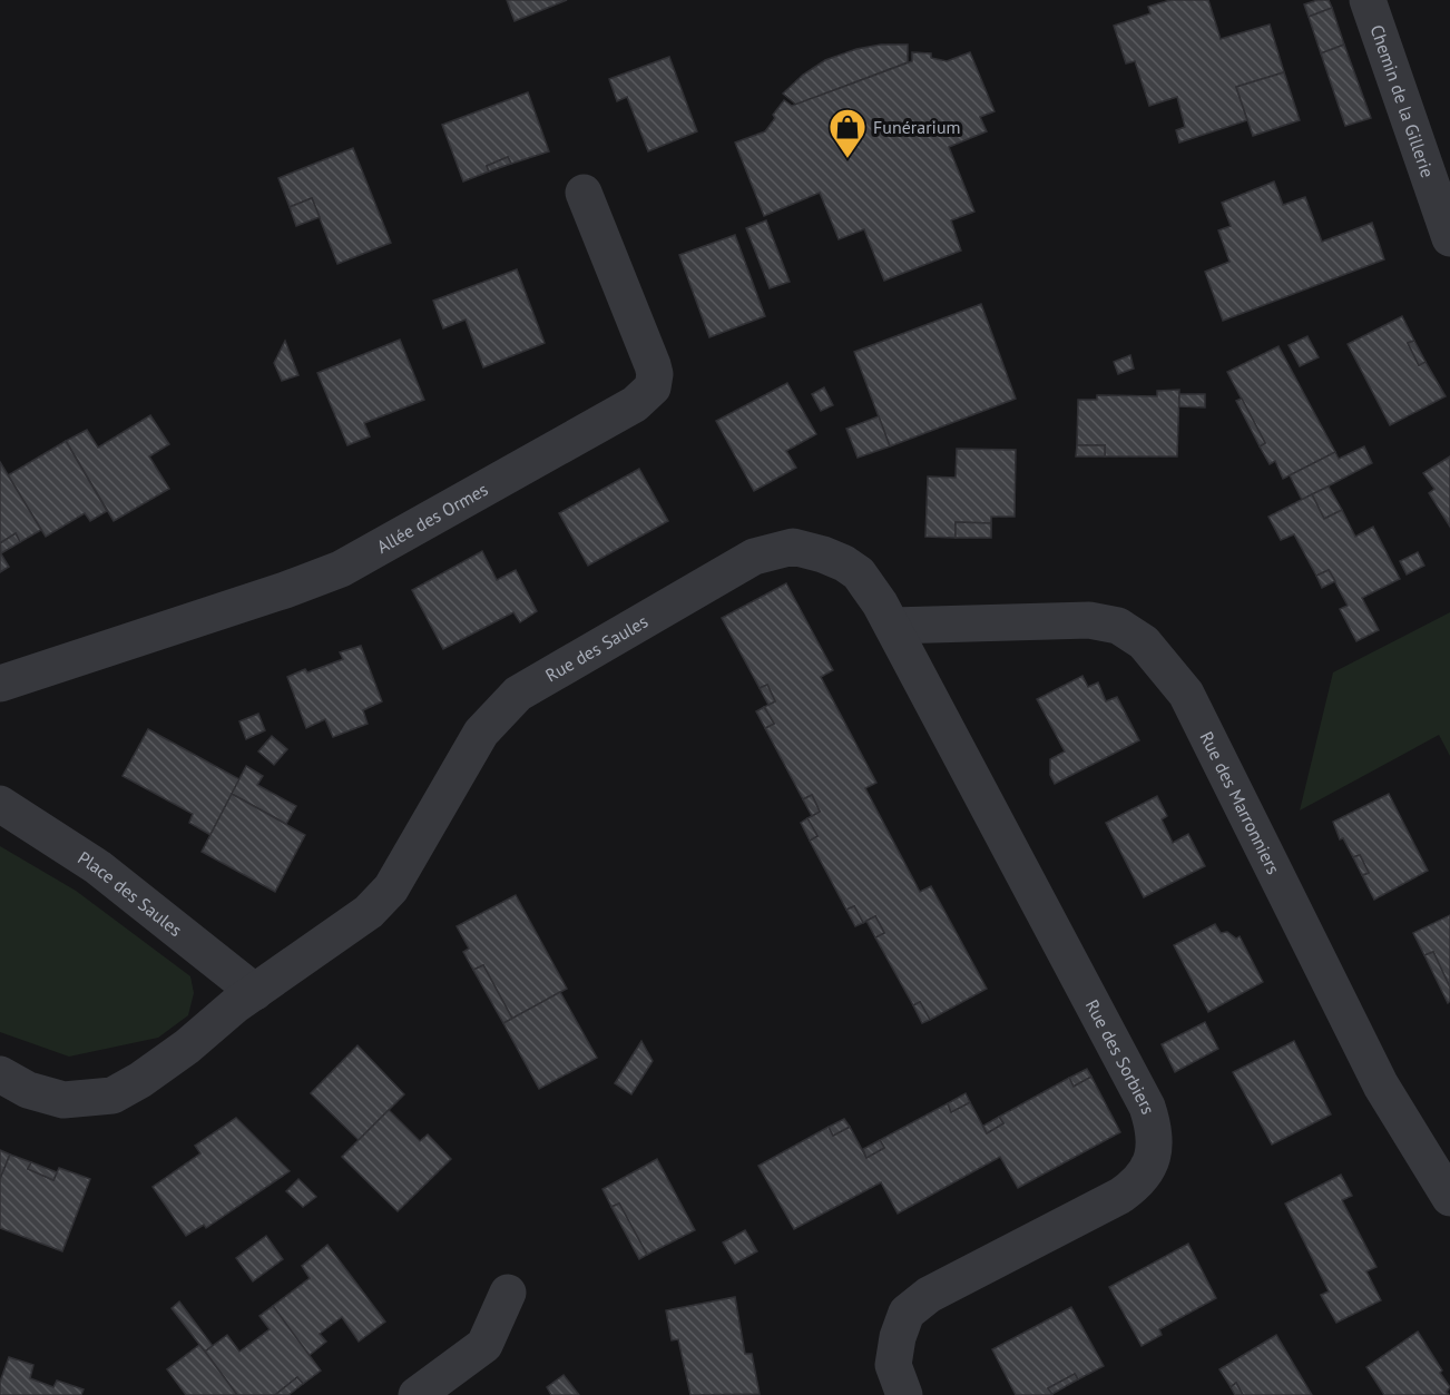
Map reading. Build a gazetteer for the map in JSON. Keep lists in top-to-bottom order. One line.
{"streets":{"street":["Chemin de la Gillerie","Allée des Ormes","Rue des Saules","Rue des Marronniers","Place des Saules","Rue des Sorbiers"]},"crossings":[["Rue des Saules","Rue des Marronniers"],["Rue des Saules","Place des Saules"],["Rue des Saules","Rue des Sorbiers"],["Rue des Marronniers","Rue des Sorbiers"]],"places":{"shop":["Funérarium"]}}
